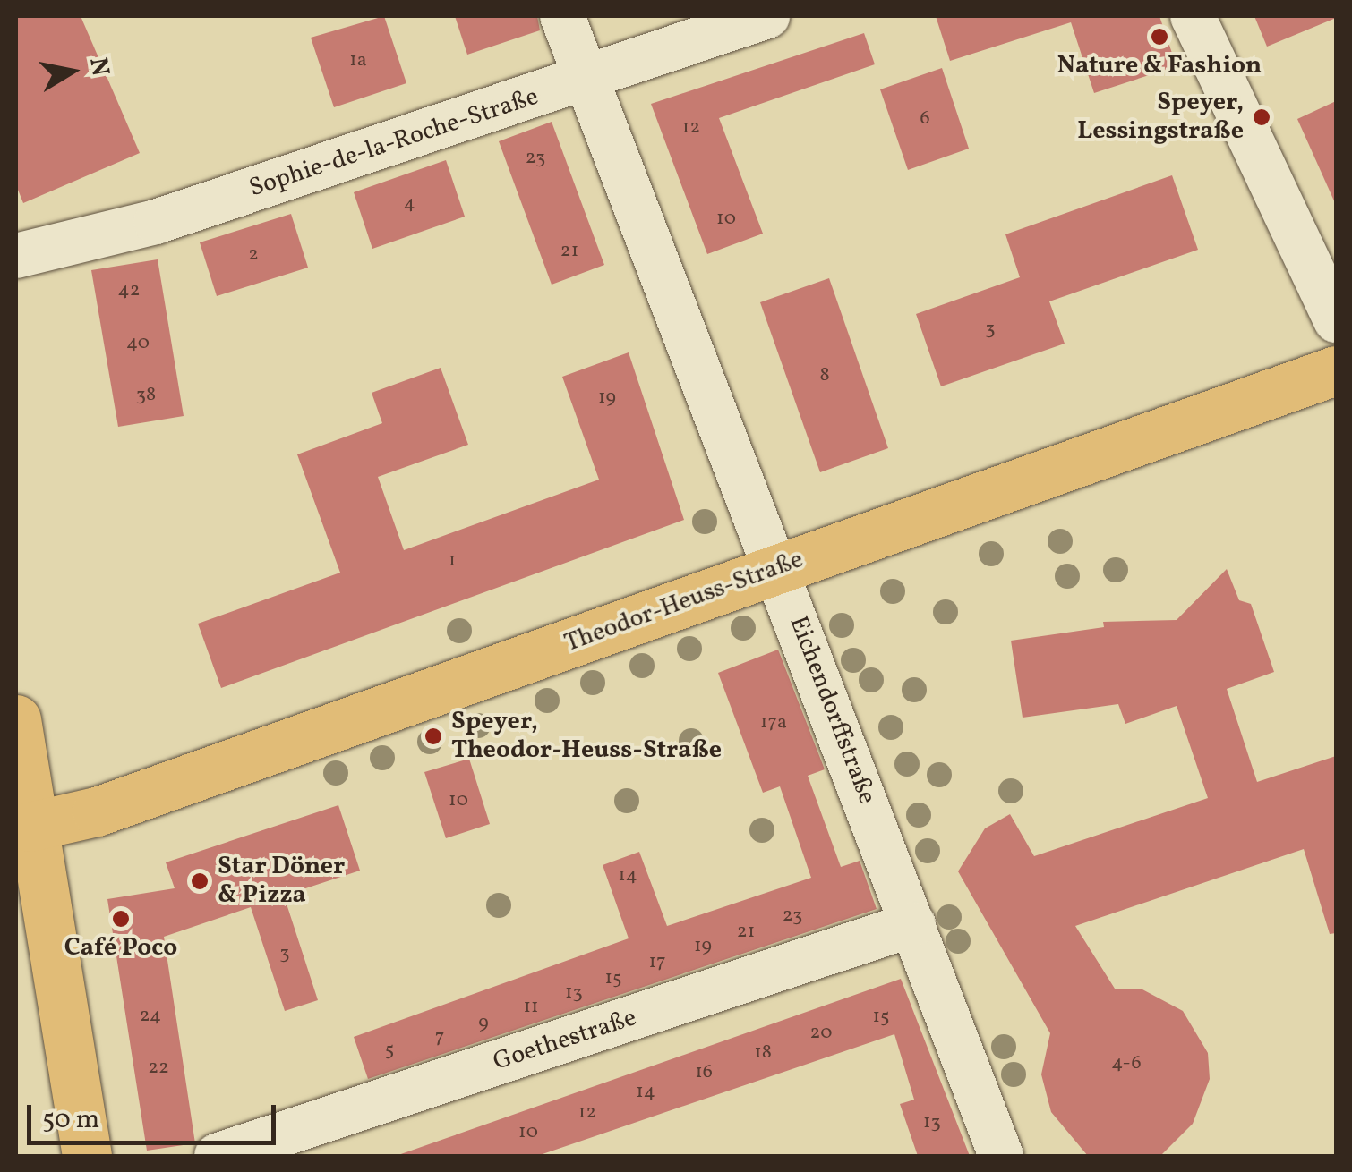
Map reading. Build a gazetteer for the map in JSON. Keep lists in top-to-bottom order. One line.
{"streets":{"main road":["Theodor-Heuss-Straße"],"street":["Sophie-de-la-Roche-Straße","Eichendorffstraße","Goethestraße"]},"crossings":[["Sophie-de-la-Roche-Straße","Eichendorffstraße"],["Theodor-Heuss-Straße","Eichendorffstraße"],["Eichendorffstraße","Goethestraße"]],"places":["Nature & Fashion","Speyer, Lessingstraße","Speyer, Theodor-Heuss-Straße","Star Döner & Pizza","Café Poco"],"house_numbers":["1a","6","12","23","4","10","21","2","42","3","40","8","38","19","1","17a","10","14","23","21","19","3","17","15","13","11","24","15","9","20","7","5","18","4-6","22","16","14","12","13","10"],"scale_bar":"50 m","north":"right"}
